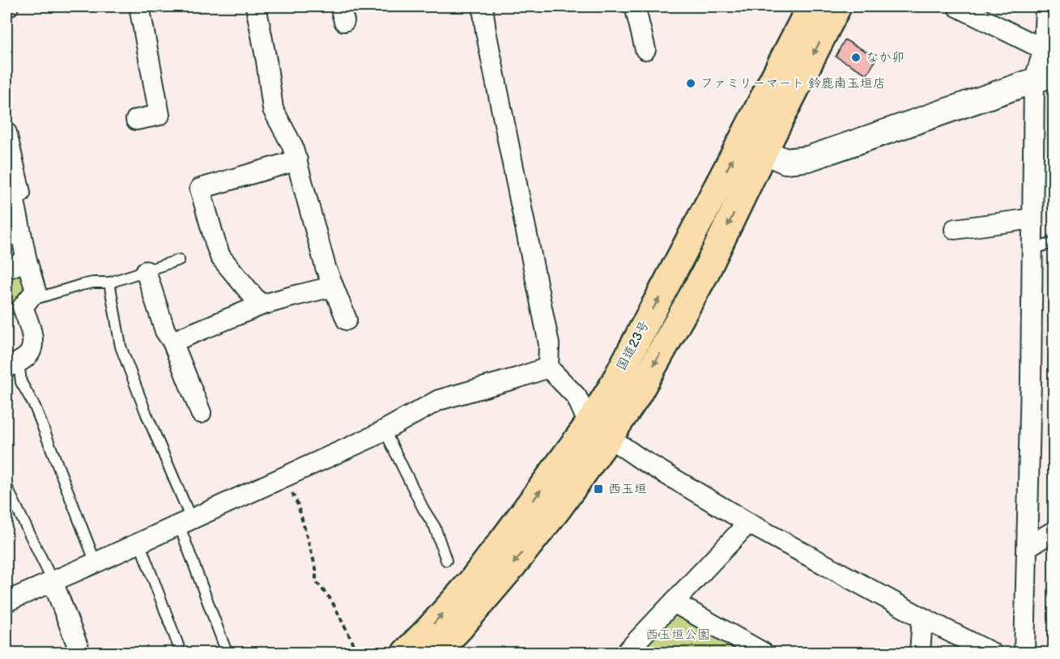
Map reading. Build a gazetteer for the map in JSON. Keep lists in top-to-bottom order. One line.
{"streets":{"highway":["国道23号"]},"parks":["西玉垣公園"],"places":{"other":["なか卯","ファミリーマート 鈴鹿南玉垣店"],"transit":["西玉垣"]}}
